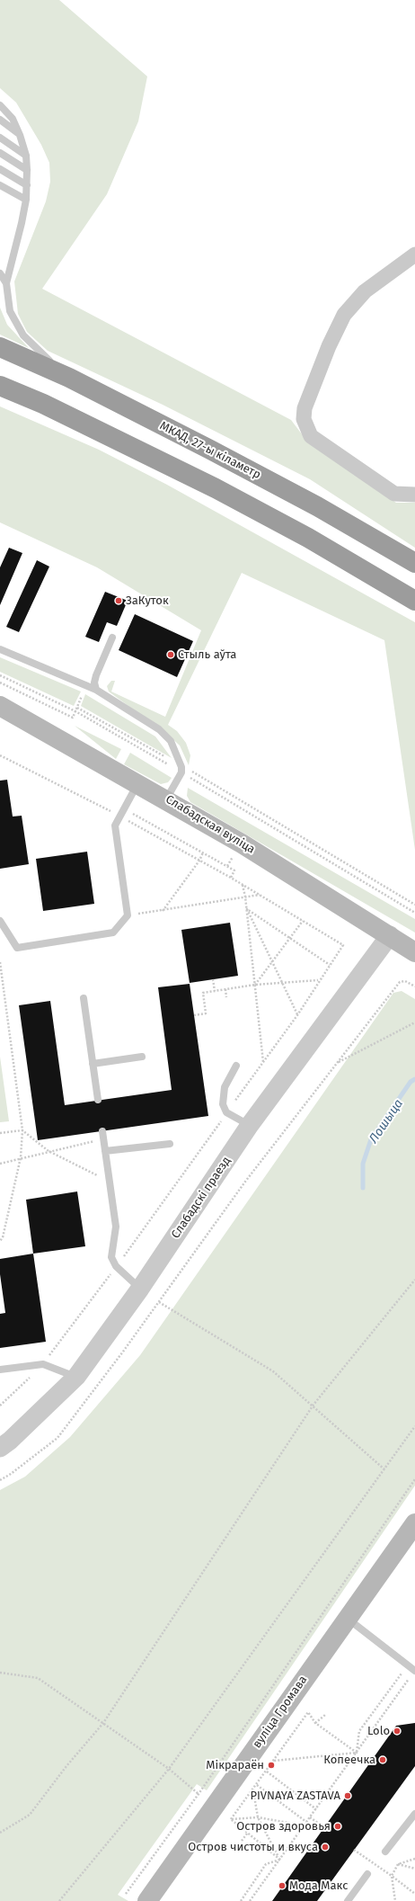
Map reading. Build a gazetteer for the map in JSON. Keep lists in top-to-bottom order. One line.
{"streets":{"highway":["МКАД, 27-ы кіламетр"],"main road":["Слабадская вуліца","вуліца Громава"],"street":["Слабадскі праезд"]},"crossings":[["Слабадская вуліца","Слабадскі праезд"]],"water":["Лошыца"],"places":["ЗаКуток","Стыль аўта","Lolo","Копеечка","Мікрараён","PIVNAYA ZASTAVA","Остров здоровья","Остров чистоты и вкуса","Мода Макс"]}
